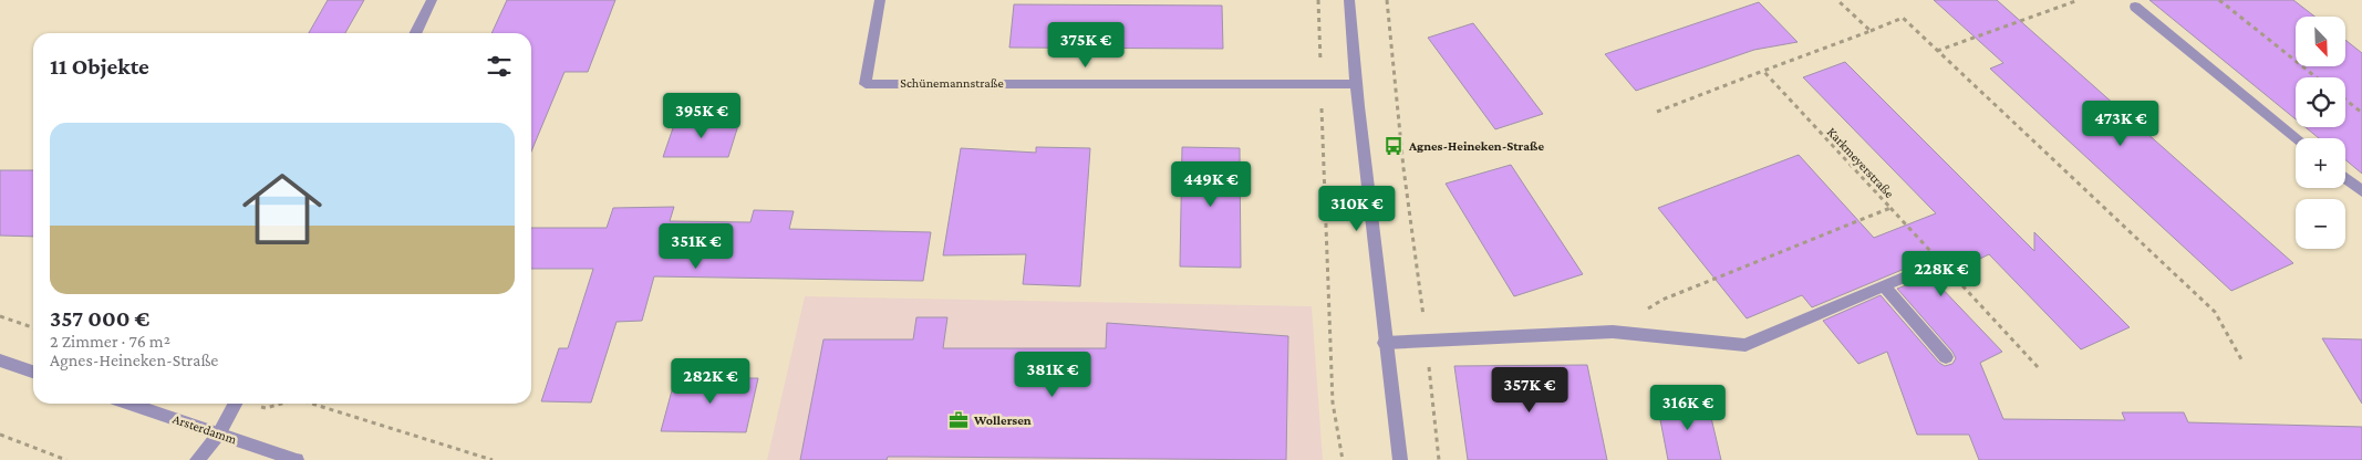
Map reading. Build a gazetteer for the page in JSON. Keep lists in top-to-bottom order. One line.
{"streets":{"street":["Schünemannstraße","Arsterdamm"],"path":["Karkmeyerstraße"]},"places":{"bus stop":["Agnes-Heineken-Straße"],"office":["Wollersen"]},"north":"bottom right","page":{"map_buttons":["+","−"],"price":["375K €","395K €","473K €","449K €","310K €","351K €","228K €","381K €","282K €","357K €","316K €"],"heading":"11 Objekte","list":[{"name":"357 000 €","note":"2 Zimmer · 76 m² · Agnes-Heineken-Straße"}]}}
